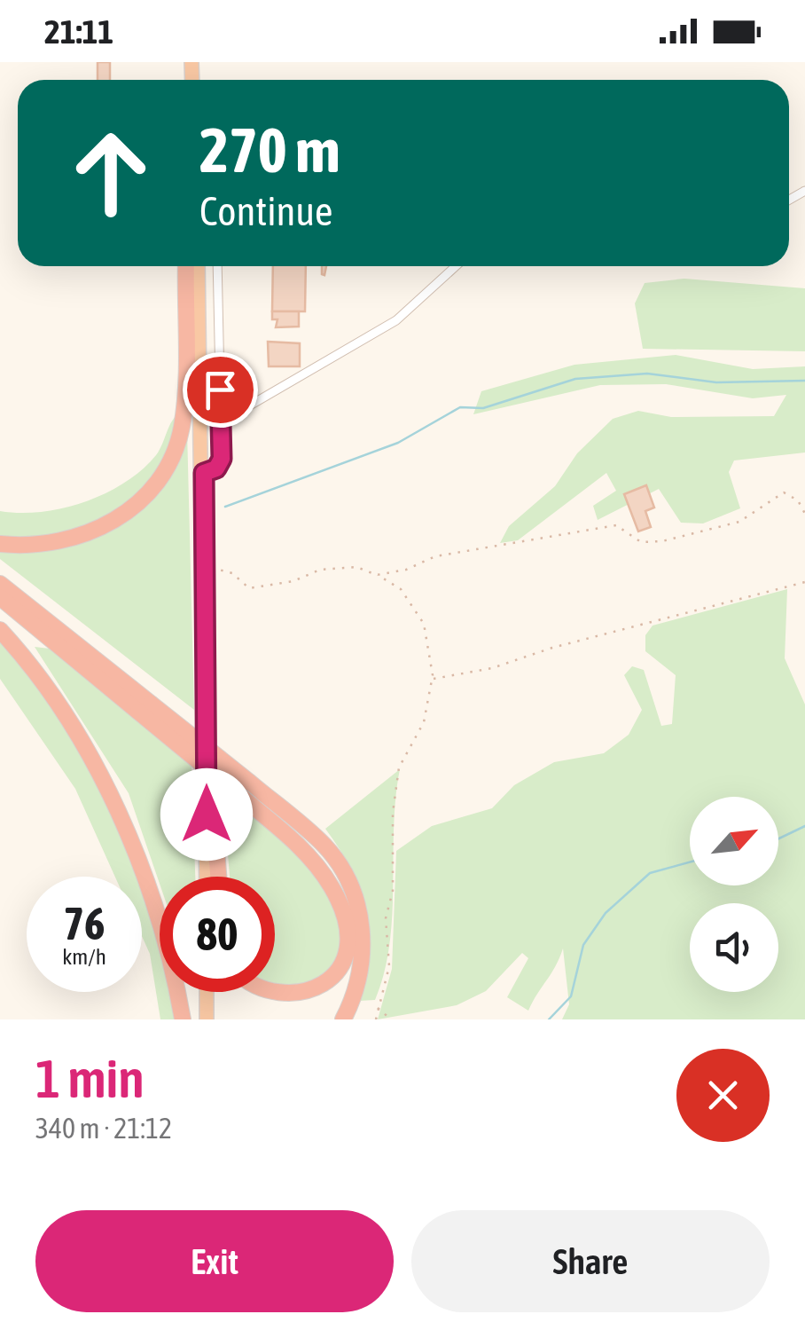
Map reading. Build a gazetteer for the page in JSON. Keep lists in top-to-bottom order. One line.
{"north":"top right","page":{"status":"21:11","turn":["270 m","Continue"],"speed":"76 km/h","limit":"80","heading":["1 min","340 m · 21:12"],"buttons":["Exit","Share"]}}
